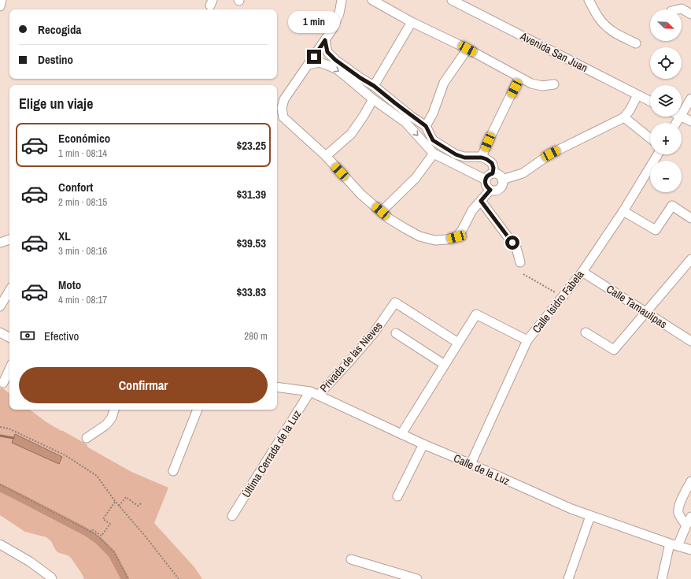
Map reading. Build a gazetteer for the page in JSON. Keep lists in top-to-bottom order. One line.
{"streets":{"street":["Avenida San Juan","Calle Isidro Fabela","Calle Tamaulipas","Privada de las Nieves","Última Cerrada de la Luz","Calle de la Luz"]},"crossings":[["Calle Isidro Fabela","Calle Tamaulipas"],["Calle Isidro Fabela","Calle de la Luz"],["Privada de las Nieves","Última Cerrada de la Luz"],["Privada de las Nieves","Calle de la Luz"],["Última Cerrada de la Luz","Calle de la Luz"]],"north":"bottom right","page":{"map_buttons":["+","−"],"banner":["Recogida","Destino"],"bubble":"1 min","heading":"Elige un viaje","list":[{"name":"Económico","note":"1 min · 08:14","value":"$23.25"},{"name":"Confort","note":"2 min · 08:15","value":"$31.39"},{"name":"XL","note":"3 min · 08:16","value":"$39.53"},{"name":"Moto","note":"4 min · 08:17","value":"$33.83"}],"pay":["Efectivo","280 m"],"buttons":"Confirmar"}}
